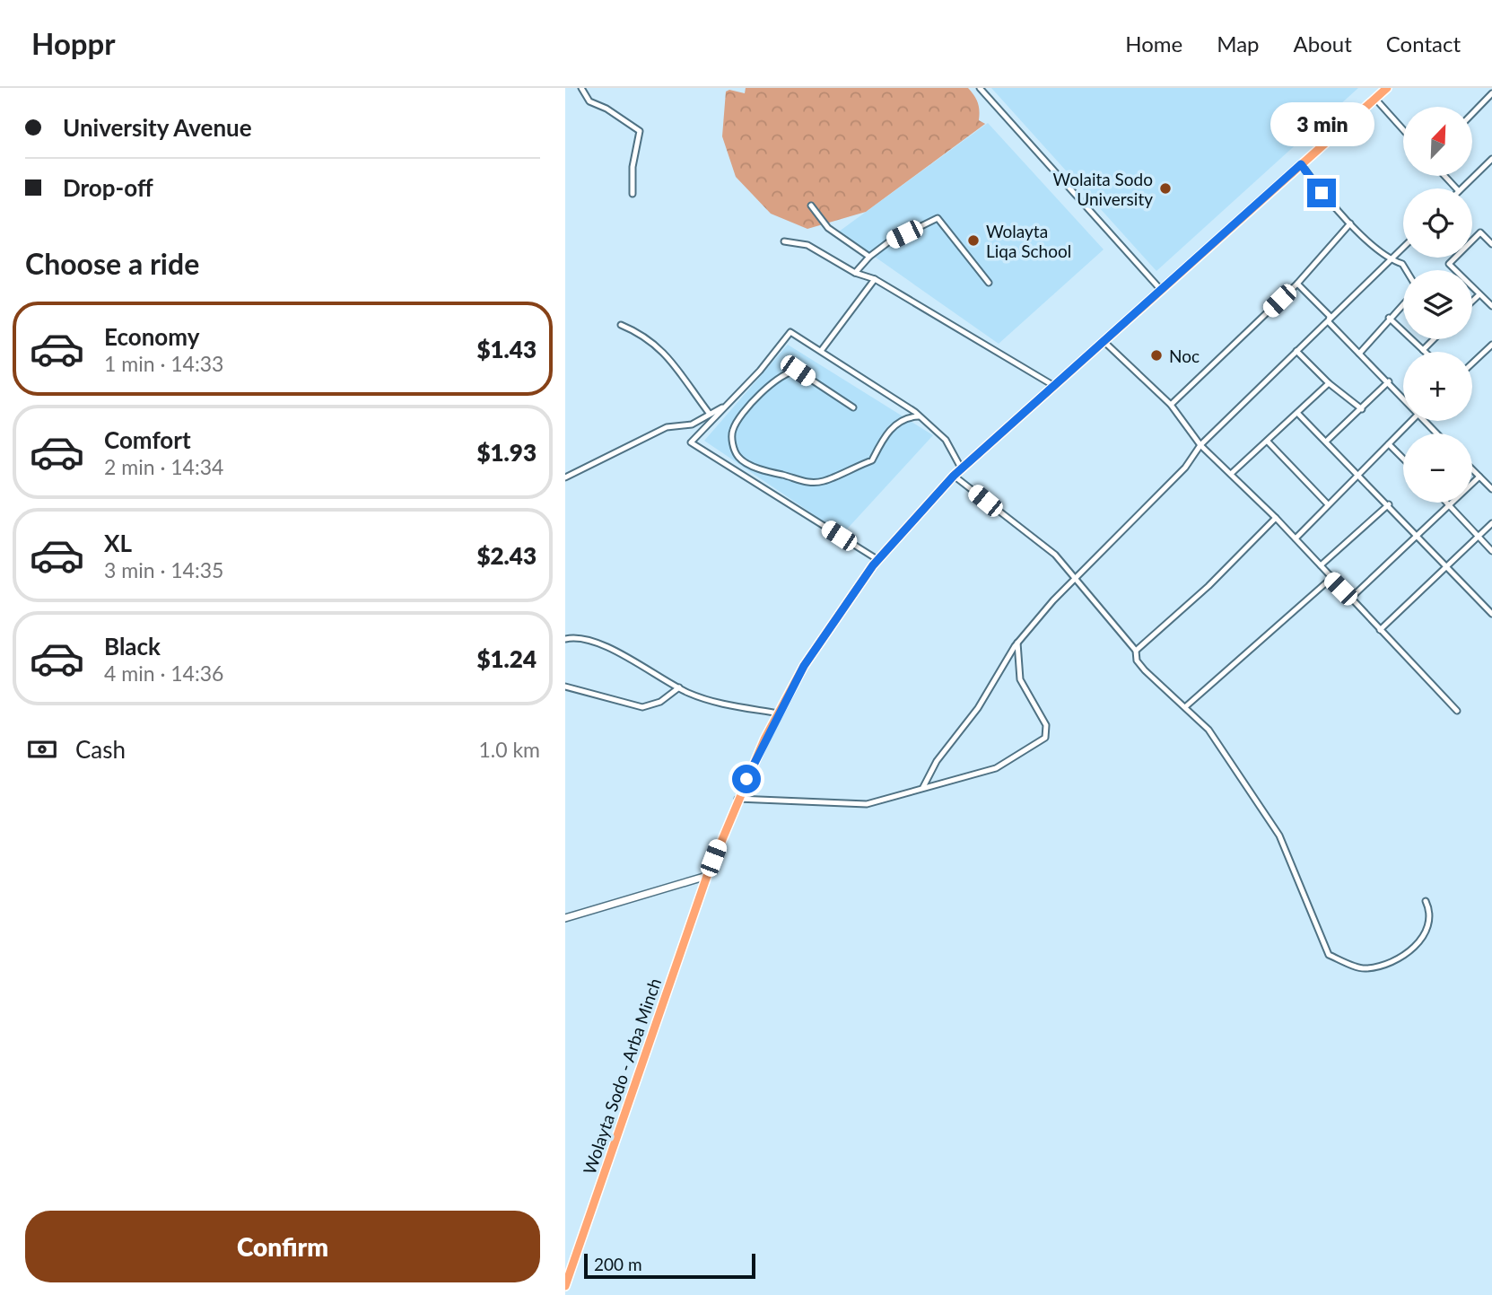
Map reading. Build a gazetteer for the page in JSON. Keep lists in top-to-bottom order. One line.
{"streets":{"highway":["Wolayta Sodo - Arba Minch"]},"places":["Wolaita Sodo University","Wolayta Liqa School","Noc"],"scale_bar":"200 m","north":"top right","page":{"header":"Hoppr","nav":["Home","Map","About","Contact"],"banner":["University Avenue","Drop-off"],"bubble":"3 min","map_buttons":["+","−"],"heading":"Choose a ride","list":[{"name":"Economy","note":"1 min · 14:33","value":"$1.43"},{"name":"Comfort","note":"2 min · 14:34","value":"$1.93"},{"name":"XL","note":"3 min · 14:35","value":"$2.43"},{"name":"Black","note":"4 min · 14:36","value":"$1.24"}],"pay":["Cash","1.0 km"],"buttons":"Confirm","scale":"200 m"}}
